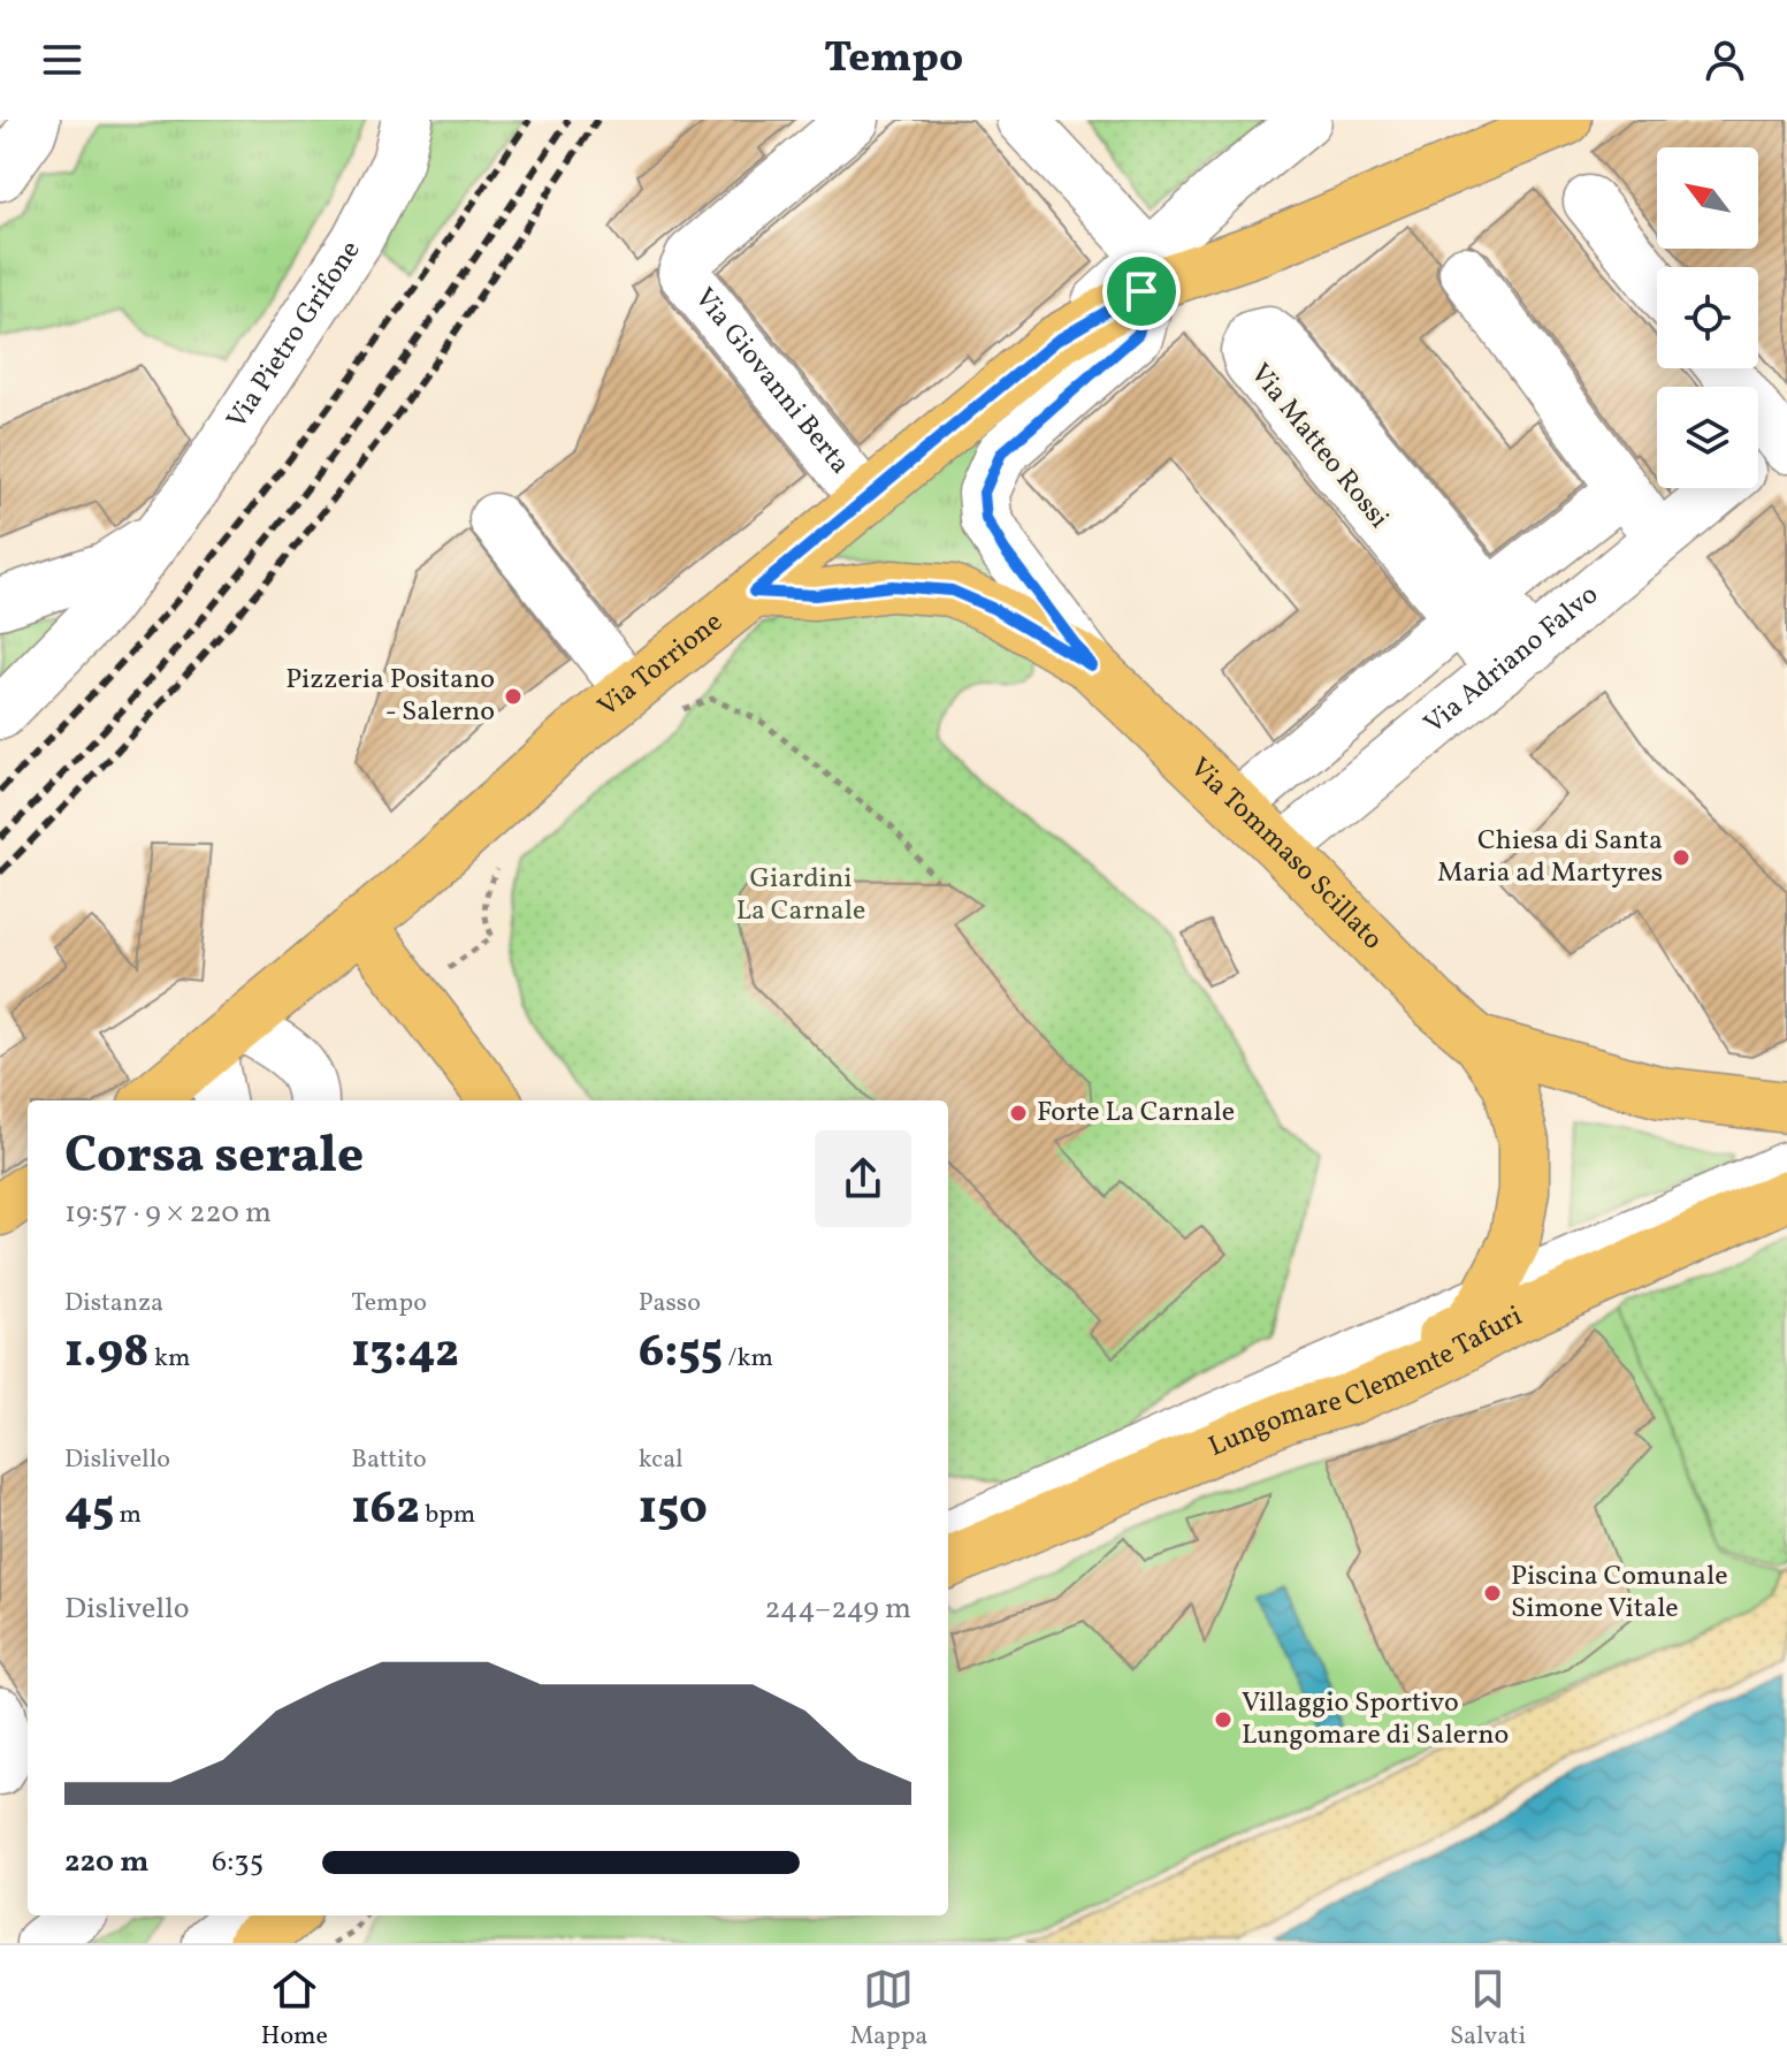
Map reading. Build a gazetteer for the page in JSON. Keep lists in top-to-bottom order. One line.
{"streets":{"main road":["Via Torrione","Via Tommaso Scillato","Lungomare Clemente Tafuri"],"street":["Via Pietro Grifone","Via Giovanni Berta","Via Matteo Rossi","Via Adriano Falvo"]},"crossings":[["Via Giovanni Berta","Via Torrione"],["Via Matteo Rossi","Via Adriano Falvo"],["Via Adriano Falvo","Via Tommaso Scillato"],["Via Torrione","Via Tommaso Scillato"],["Via Tommaso Scillato","Lungomare Clemente Tafuri"]],"parks":["Giardini La Carnale"],"places":["Pizzeria Positano - Salerno","Chiesa di Santa Maria ad Martyres","Forte La Carnale","Piscina Comunale Simone Vitale","Villaggio Sportivo Lungomare di Salerno"],"north":"top left","page":{"header":"Tempo","heading":["Corsa serale","19:57 · 9 × 220 m"],"stats":[["Distanza","1.98 km"],["Tempo","13:42"],["Passo","6:55 /km"],["Dislivello","45 m"],["Battito","162 bpm"],["kcal","150"]],"chart":["Dislivello","244–249 m"],"list":[{"name":"220 m","note":"6:35"}],"tabs":["Home","Mappa","Salvati"]}}
